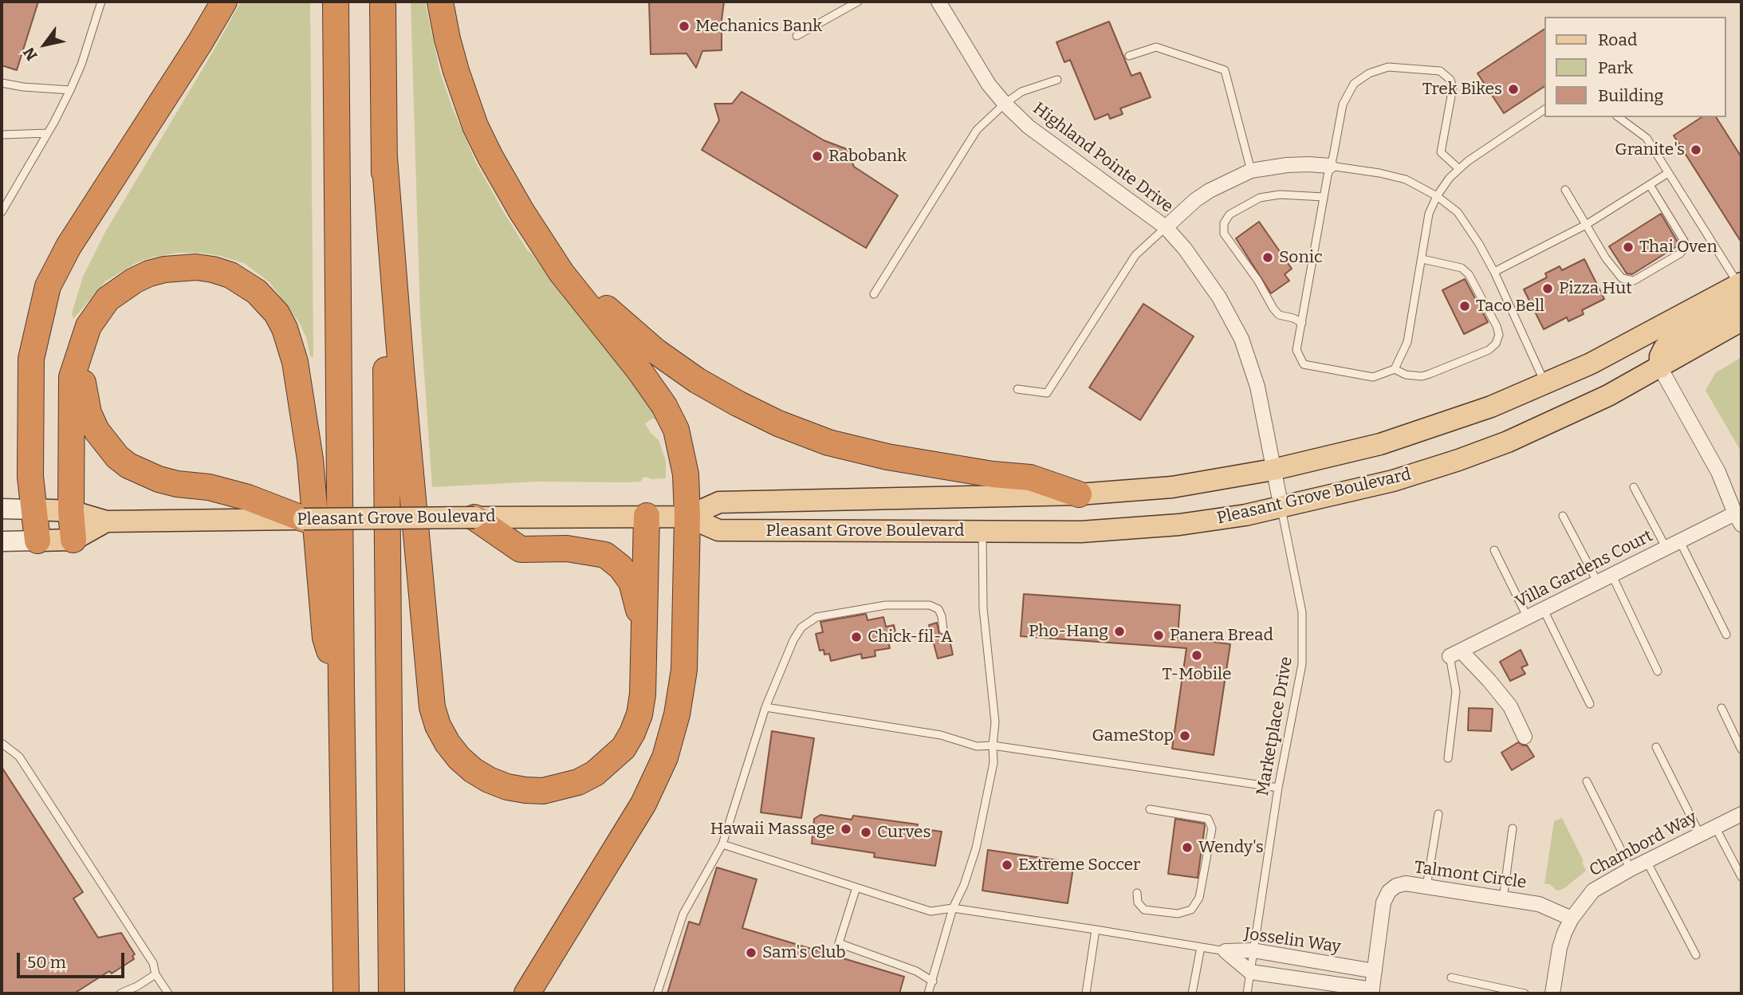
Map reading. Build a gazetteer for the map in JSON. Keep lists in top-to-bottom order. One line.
{"streets":{"main road":["Pleasant Grove Boulevard"],"street":["Highland Pointe Drive","Villa Gardens Court","Chambord Way","Talmont Circle","Josselin Way"],"lane":["Marketplace Drive"]},"crossings":[["Highland Pointe Drive","Pleasant Grove Boulevard"],["Highland Pointe Drive","Marketplace Drive"],["Pleasant Grove Boulevard","Marketplace Drive"],["Marketplace Drive","Josselin Way"],["Chambord Way","Talmont Circle"],["Talmont Circle","Josselin Way"]],"places":["Mechanics Bank","Trek Bikes","Granite's","Rabobank","Thai Oven","Sonic","Pizza Hut","Taco Bell","Pho-Hang","Panera Bread","Chick-fil-A","T-Mobile","GameStop","Hawaii Massage","Curves","Wendy's","Extreme Soccer","Sam's Club"],"legend":["Road","Park","Building"],"scale_bar":"50 m","north":"bottom left"}
